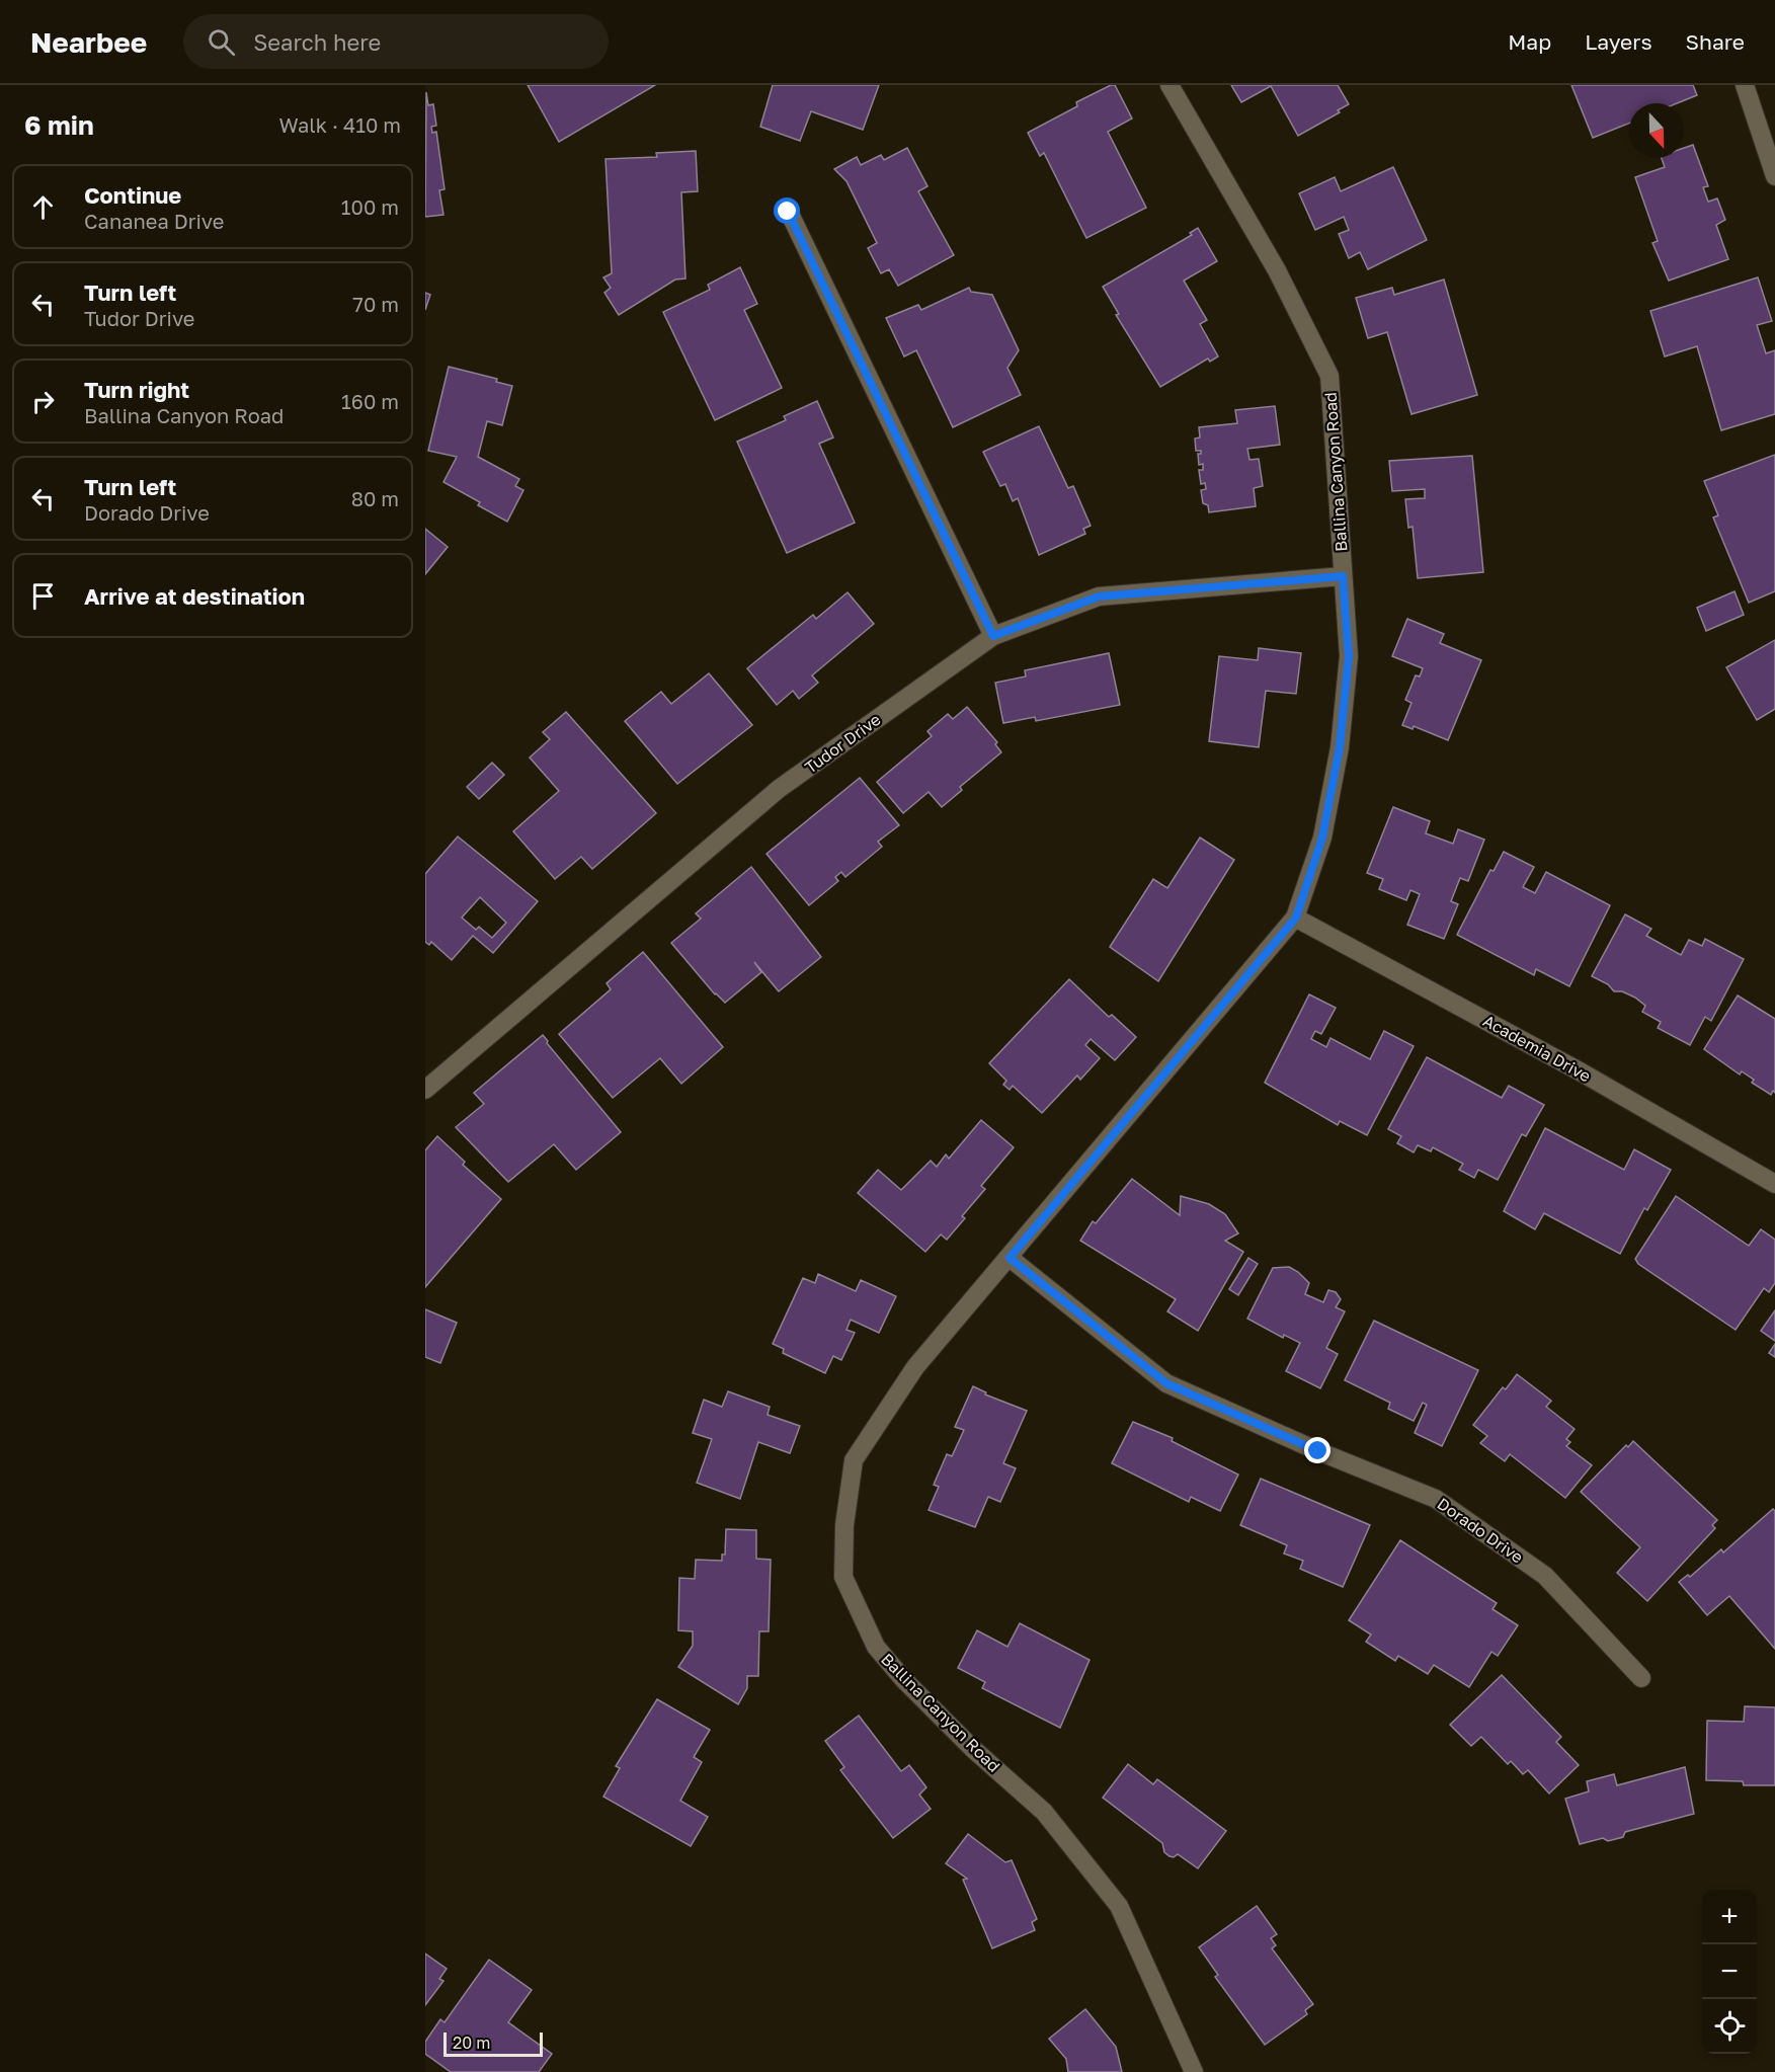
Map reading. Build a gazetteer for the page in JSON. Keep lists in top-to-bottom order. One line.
{"streets":{"street":["Ballina Canyon Road","Tudor Drive","Academia Drive","Dorado Drive"]},"crossings":[["Ballina Canyon Road","Tudor Drive"],["Ballina Canyon Road","Academia Drive"],["Ballina Canyon Road","Dorado Drive"]],"scale_bar":"20 m","north":"bottom","page":{"header":"Nearbee","search":"Search here","nav":["Map","Layers","Share"],"heading":["6 min","Walk · 410 m"],"list":[["Continue","Cananea Drive","100 m"],["Turn left","Tudor Drive","70 m"],["Turn right","Ballina Canyon Road","160 m"],["Turn left","Dorado Drive","80 m"],"Arrive at destination"],"map_buttons":["+","−"],"scale":"20 m"}}
